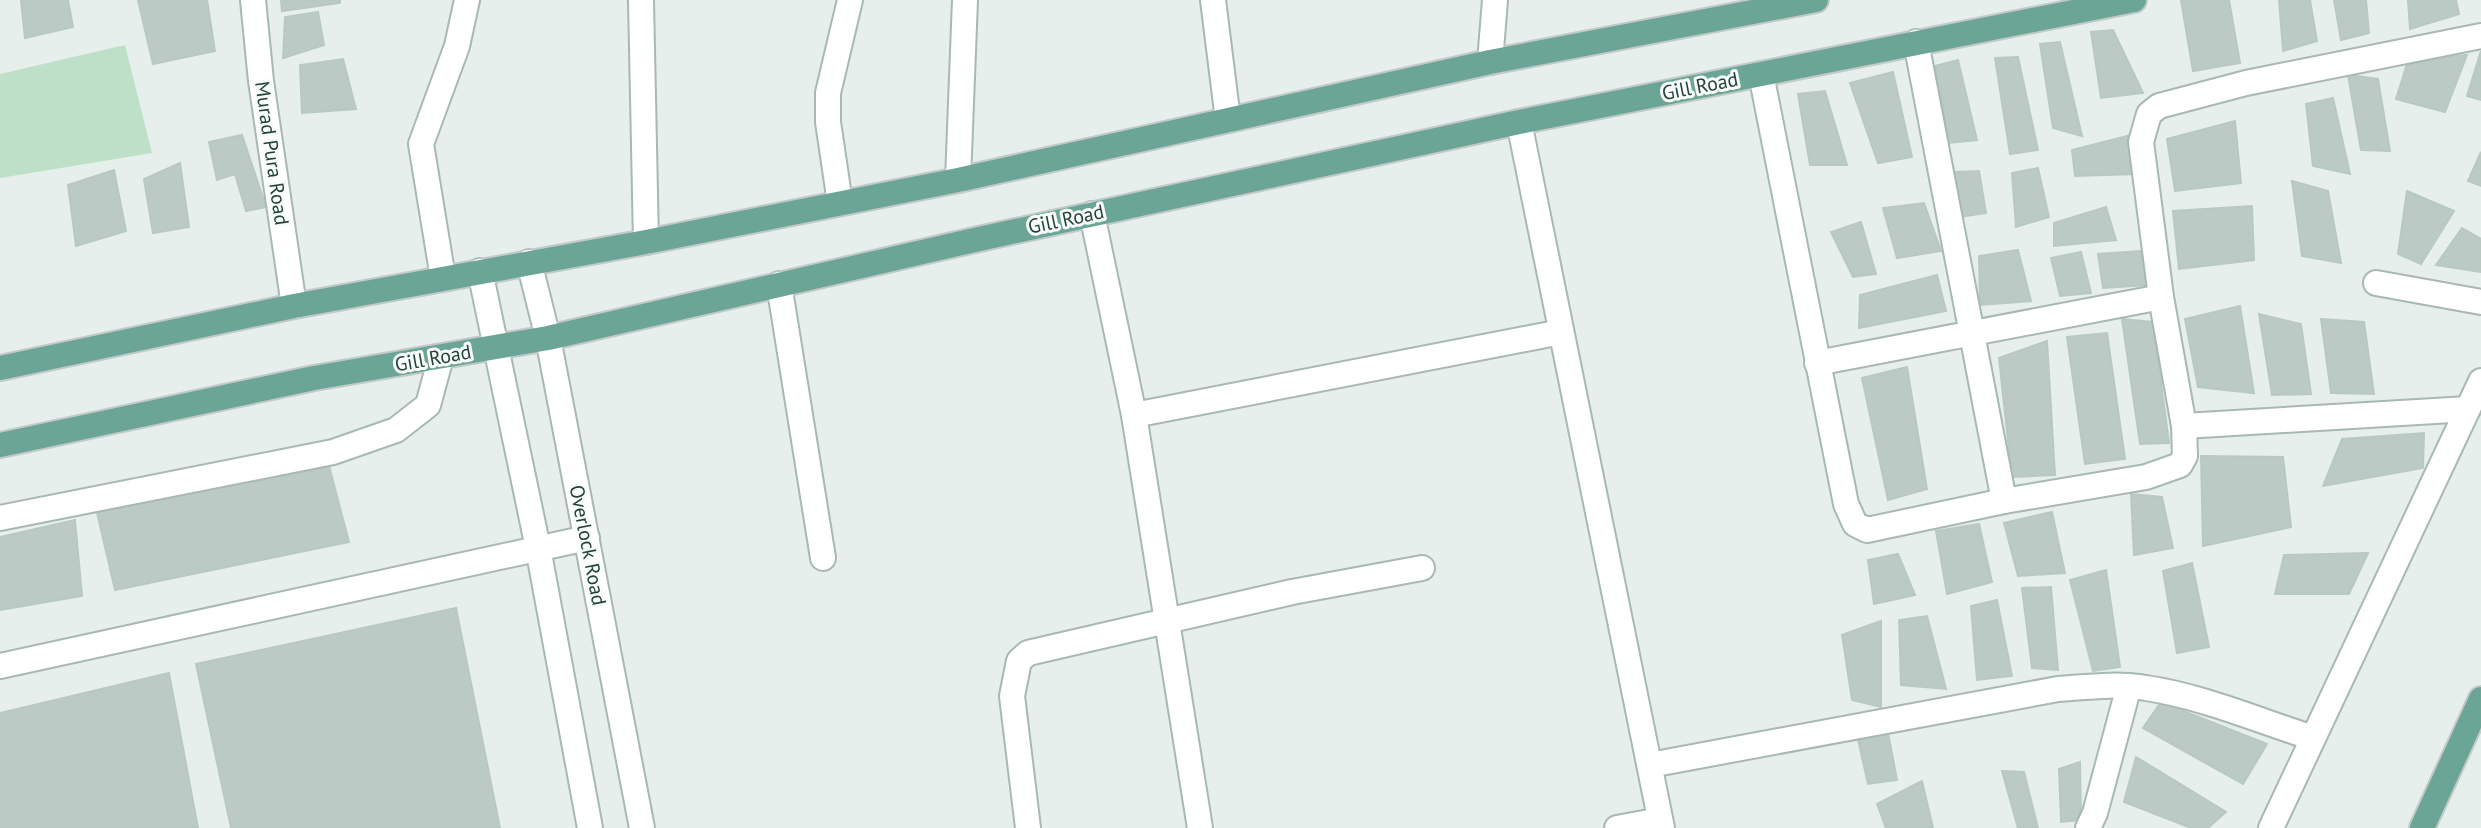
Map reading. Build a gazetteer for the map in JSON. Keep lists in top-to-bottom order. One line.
{"streets":{"main road":["Gill Road"],"street":["Murad Pura Road","Overlock Road"]},"crossings":[["Gill Road","Overlock Road"]]}
